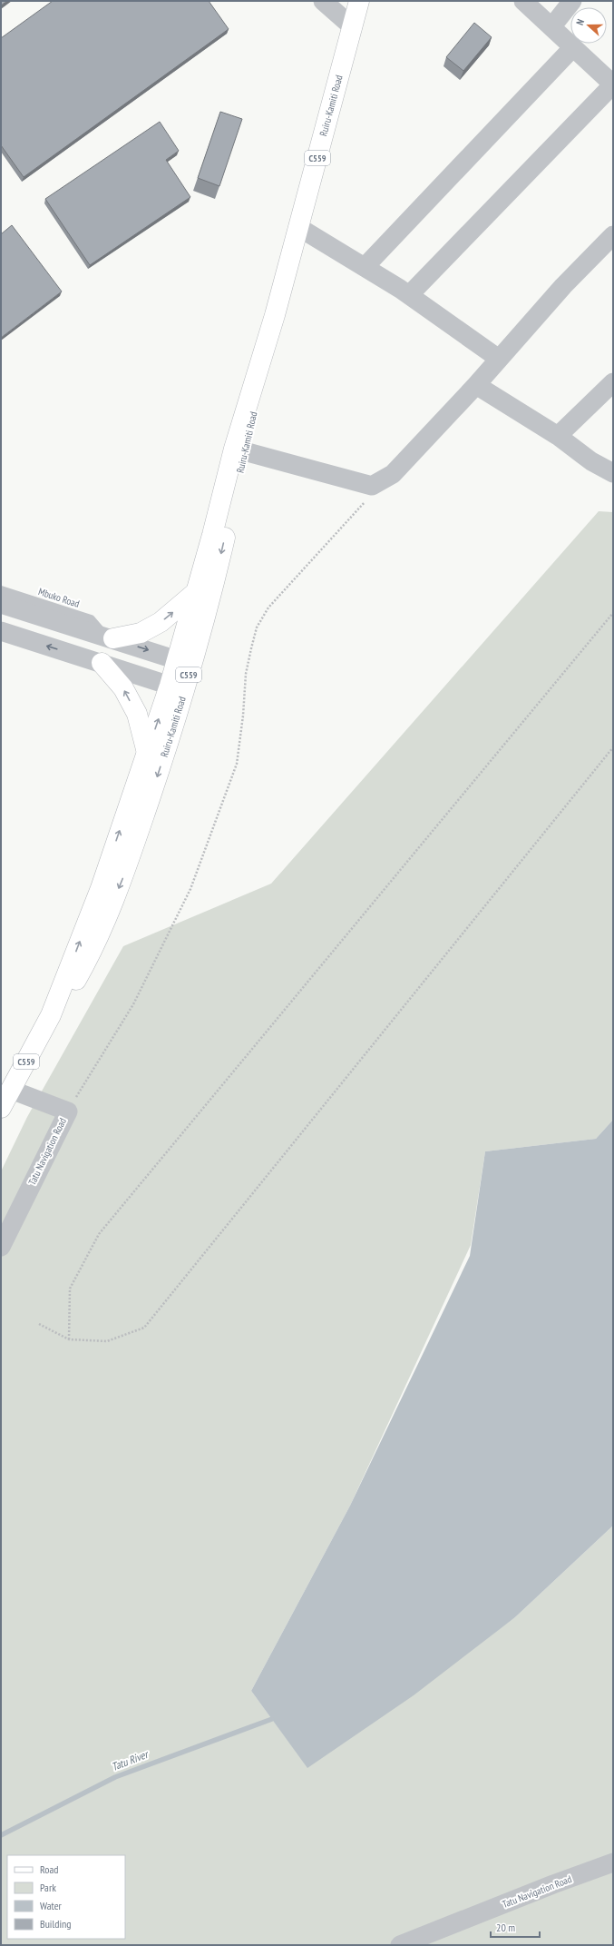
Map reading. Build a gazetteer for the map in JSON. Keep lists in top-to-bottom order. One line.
{"streets":{"main road":["Ruiru-Kamiti Road","C559"],"street":["Tatu Navigation Road"],"lane":["Mbuko Road"]},"crossings":[["Ruiru-Kamiti Road","Tatu Navigation Road"]],"water":["Tatu River"],"legend":["Road","Park","Water","Building"],"scale_bar":"20 m","north":"left"}
